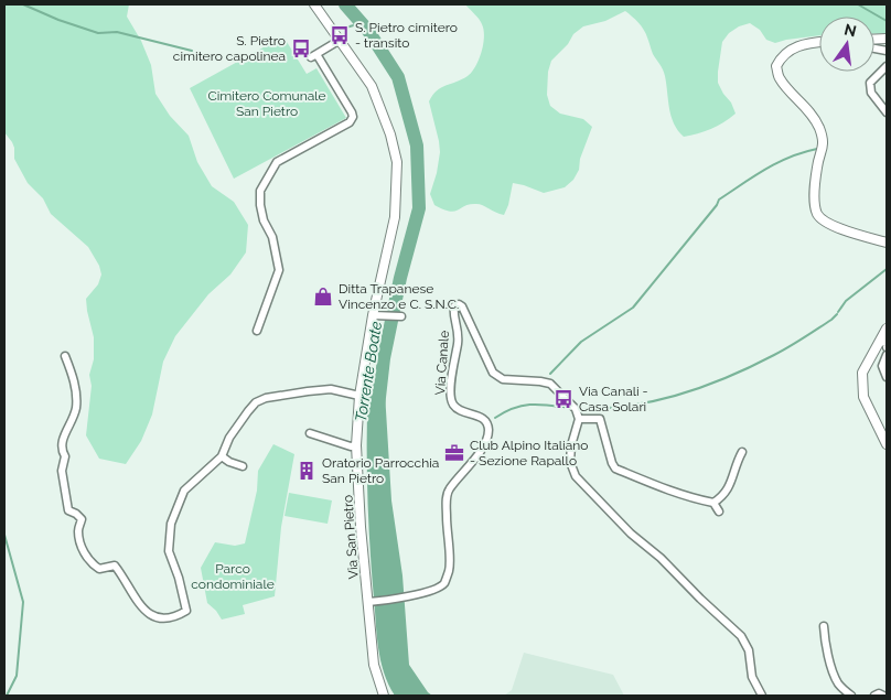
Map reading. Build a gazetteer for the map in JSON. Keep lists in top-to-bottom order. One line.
{"streets":{"street":["Via Canale","Via San Pietro"]},"crossings":[["Via Canale","Via San Pietro"]],"water":["Torrente Boate"],"parks":["Cimitero Comunale San Pietro","Parco condominiale"],"places":{"bus stop":["S. Pietro cimitero - transito","S. Pietro cimitero capolinea","Via Canali - Casa Solari"],"shop":["Ditta Trapanese Vincenzo e C. S.N.C."],"office":["Club Alpino Italiano - Sezione Rapallo"],"building":["Oratorio Parrocchia San Pietro"]},"north":"top"}
